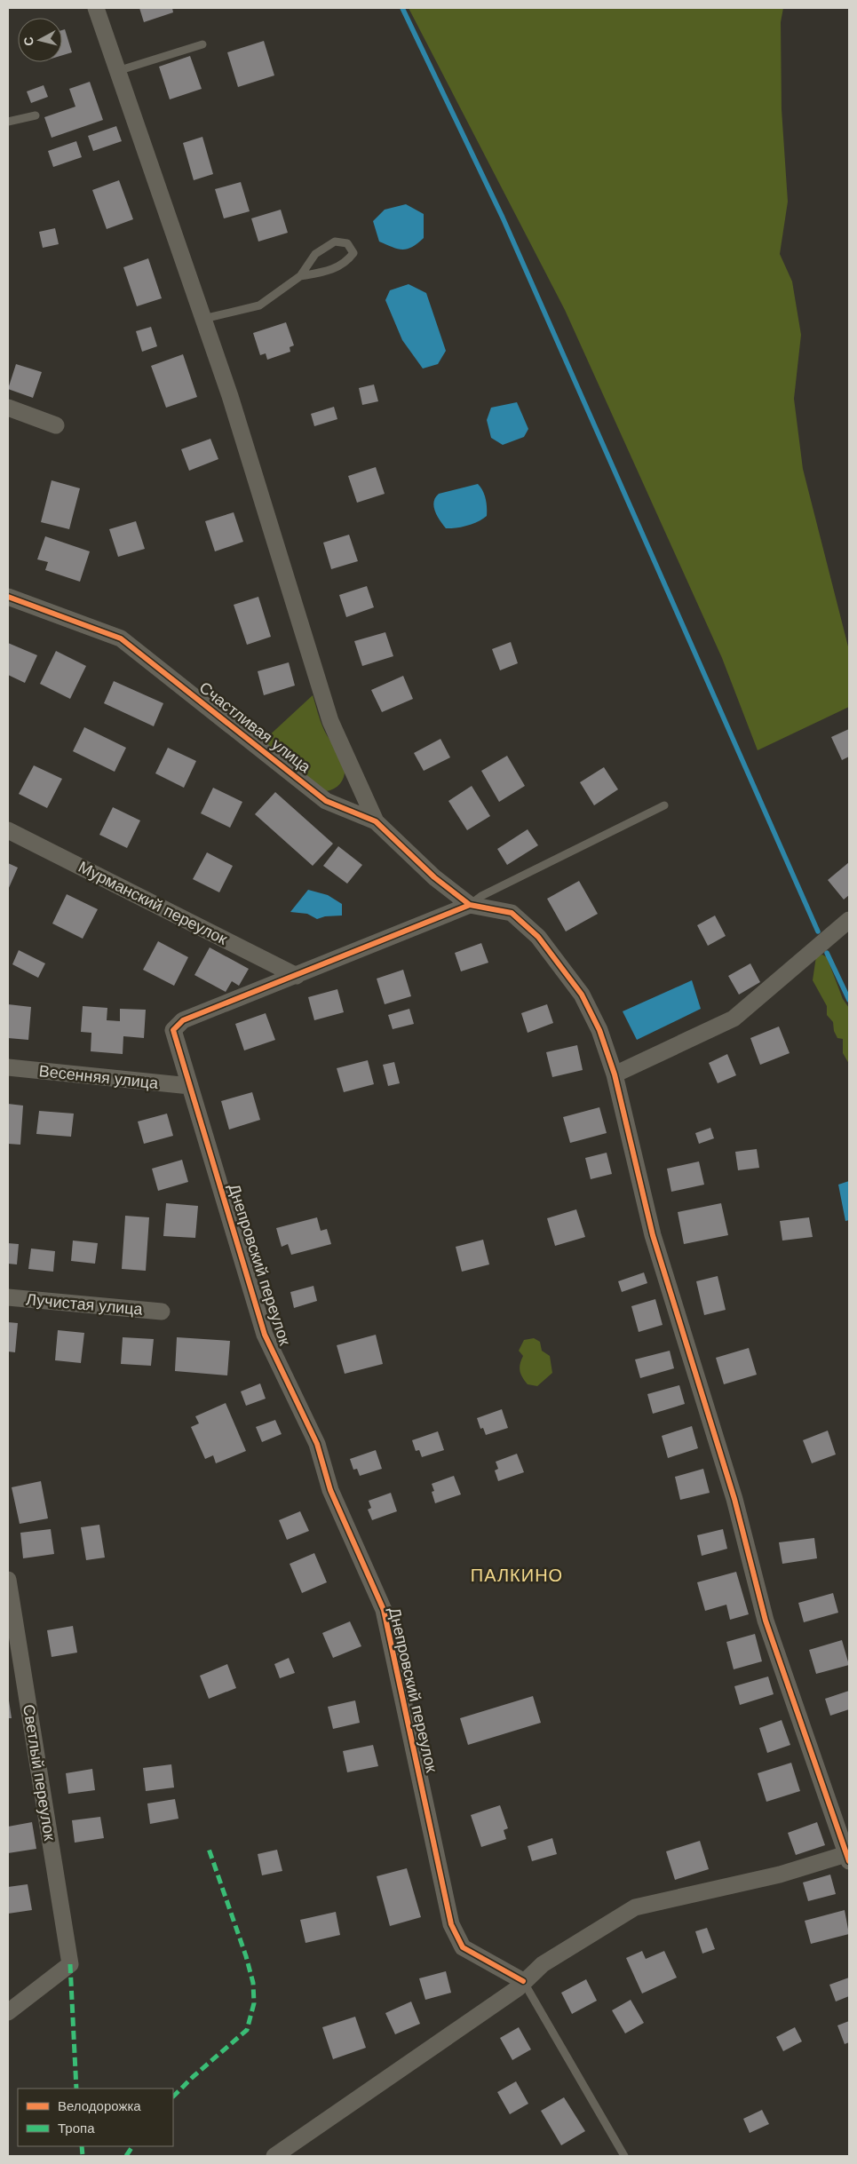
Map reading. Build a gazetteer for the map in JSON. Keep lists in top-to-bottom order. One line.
{"streets":{"street":["Счастливая улица","Мурманский переулок","Весенняя улица","Днепровский переулок","Лучистая улица","Светлый переулок"]},"crossings":[["Счастливая улица","Днепровский переулок"],["Мурманский переулок","Днепровский переулок"],["Весенняя улица","Днепровский переулок"]],"districts":["ПАЛКИНО"],"legend":["Велодорожка","Тропа"],"north":"left"}
